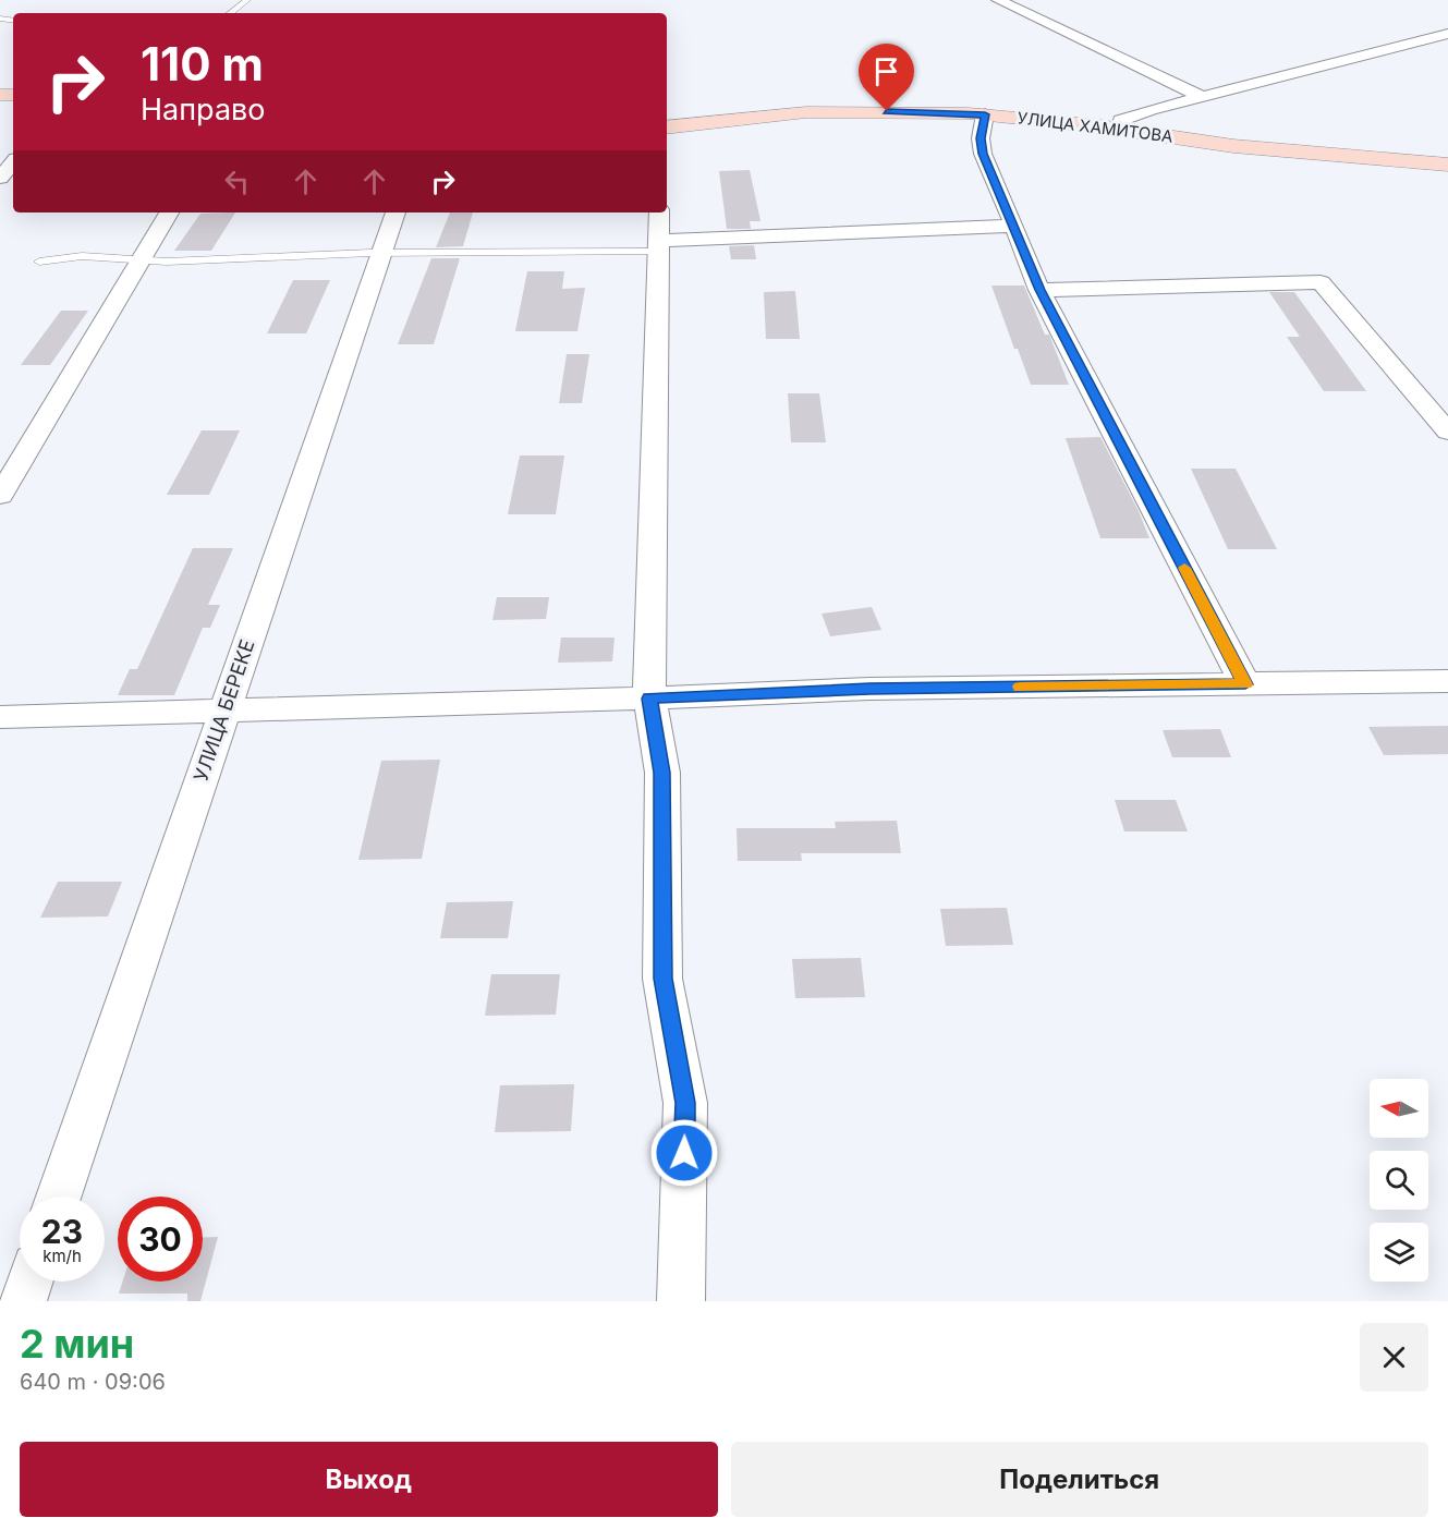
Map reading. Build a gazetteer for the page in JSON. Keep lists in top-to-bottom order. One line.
{"streets":{"street":["УЛИЦА ХАМИТОВА","УЛИЦА БЕРЕКЕ"]},"north":"left","page":{"turn":["110 m","Направо"],"speed":"23 km/h","limit":"30","heading":["2 мин","640 m · 09:06"],"buttons":["Выход","Поделиться"]}}
